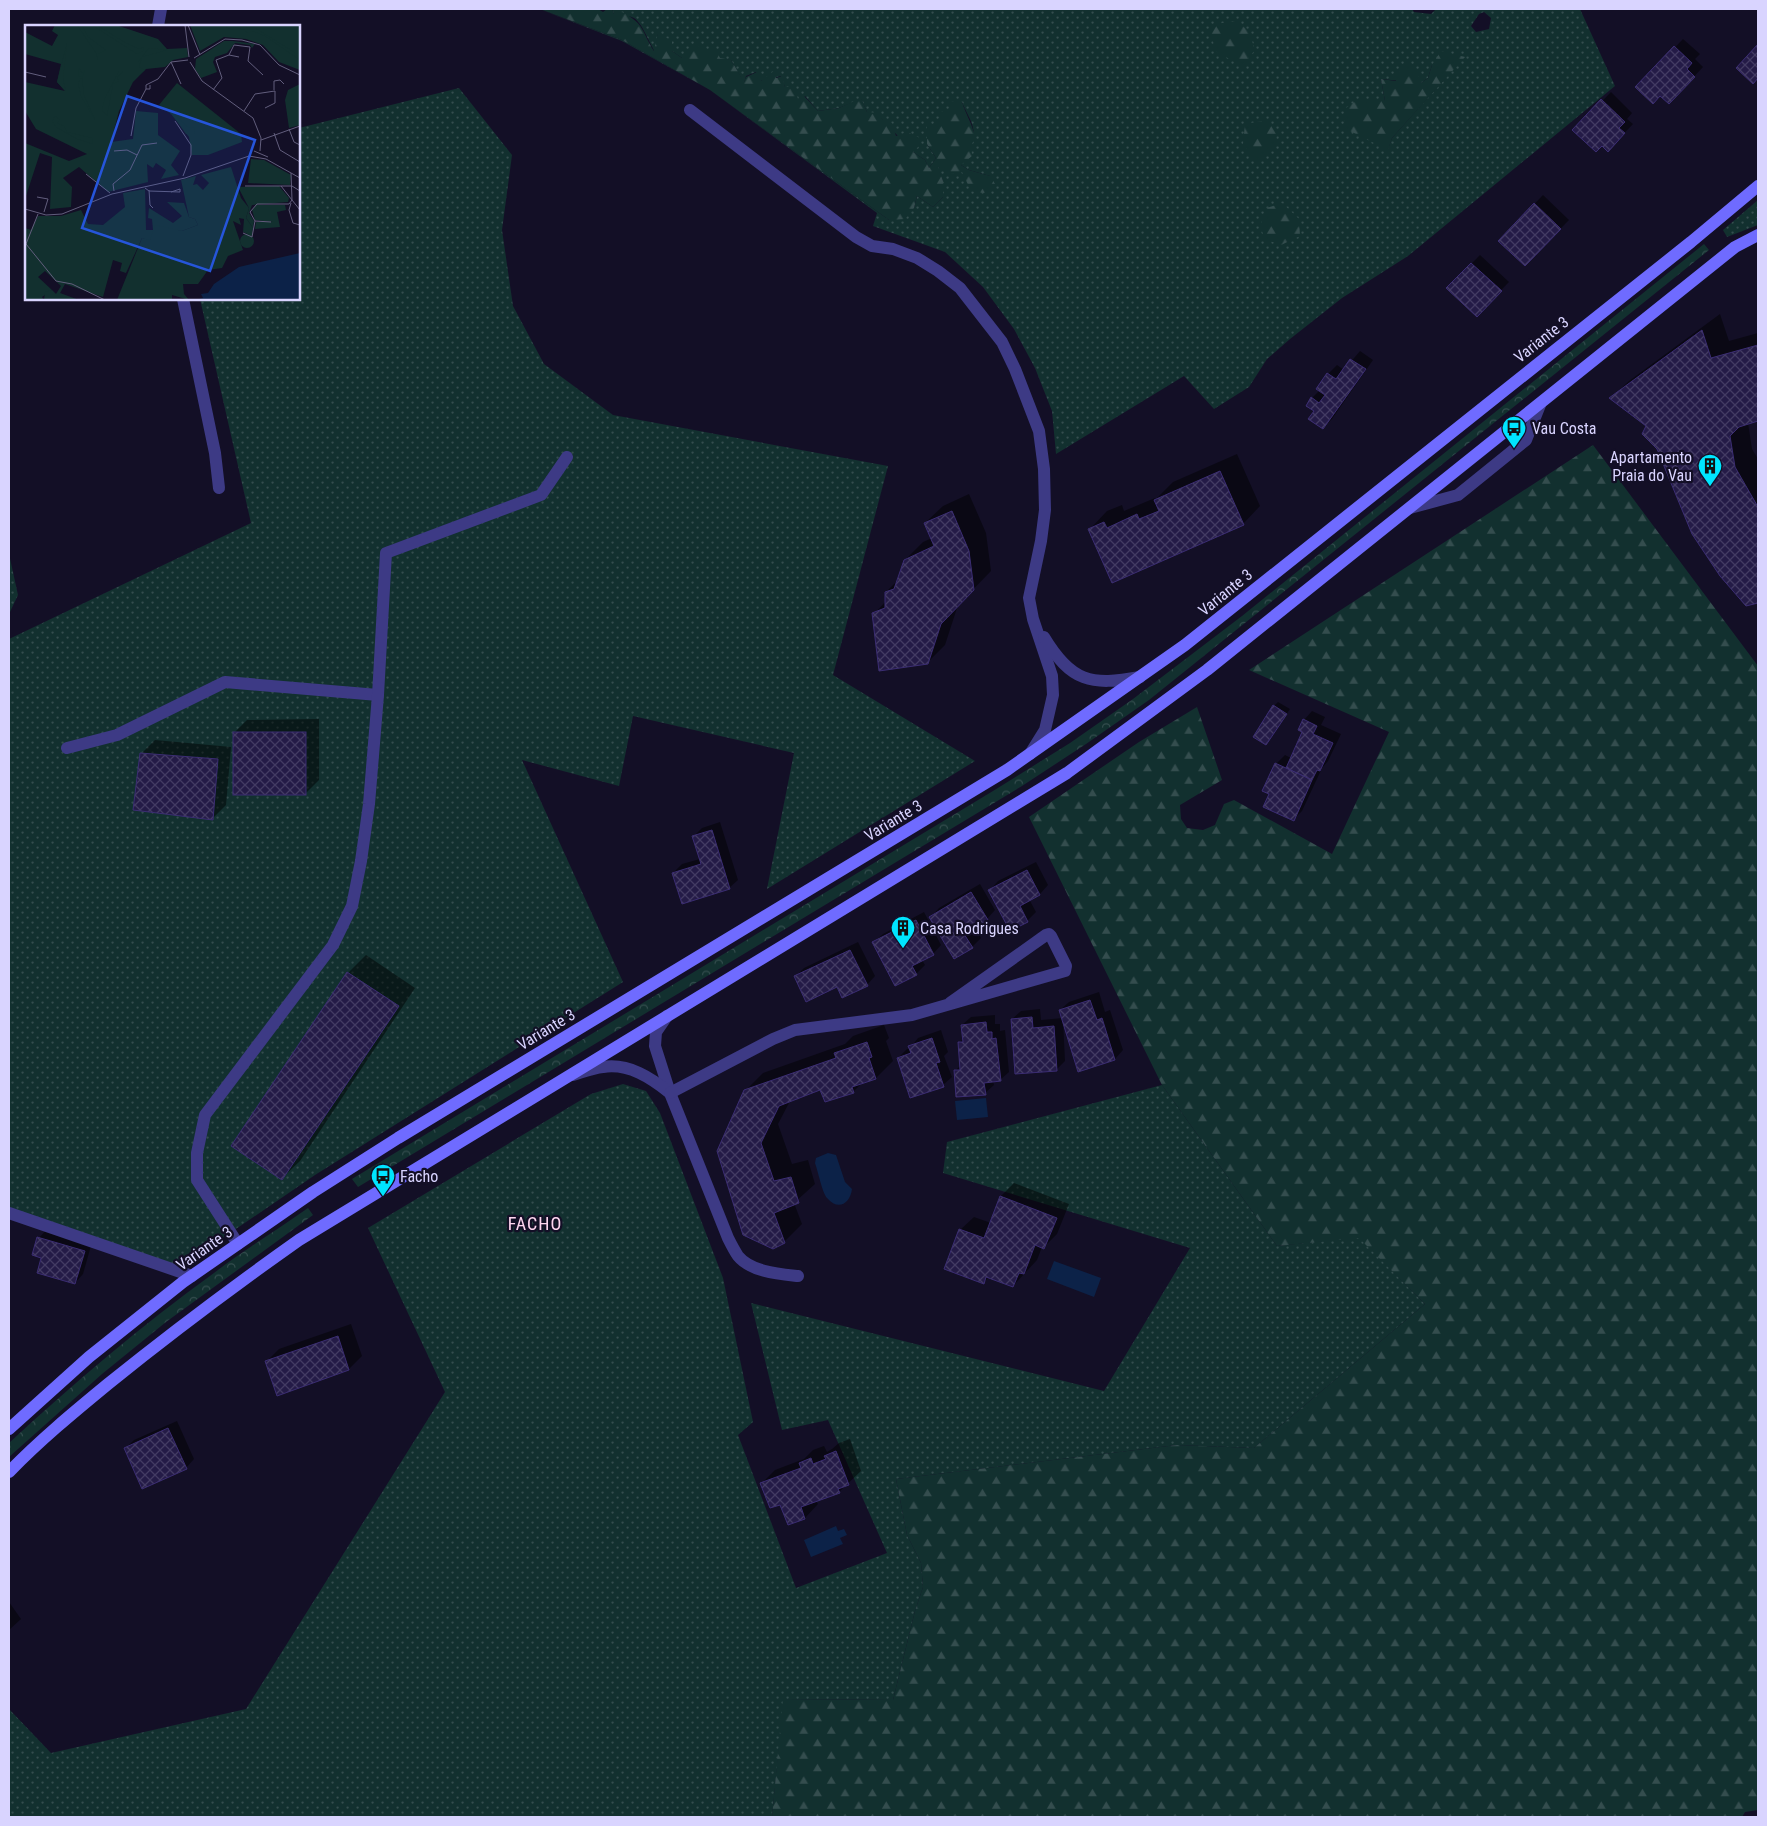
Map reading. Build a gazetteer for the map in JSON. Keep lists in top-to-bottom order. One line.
{"streets":{"main road":["Variante 3"]},"districts":["FACHO"],"places":{"bus stop":["Vau Costa","Facho"],"building":["Apartamento Praia do Vau","Casa Rodrigues"]}}
